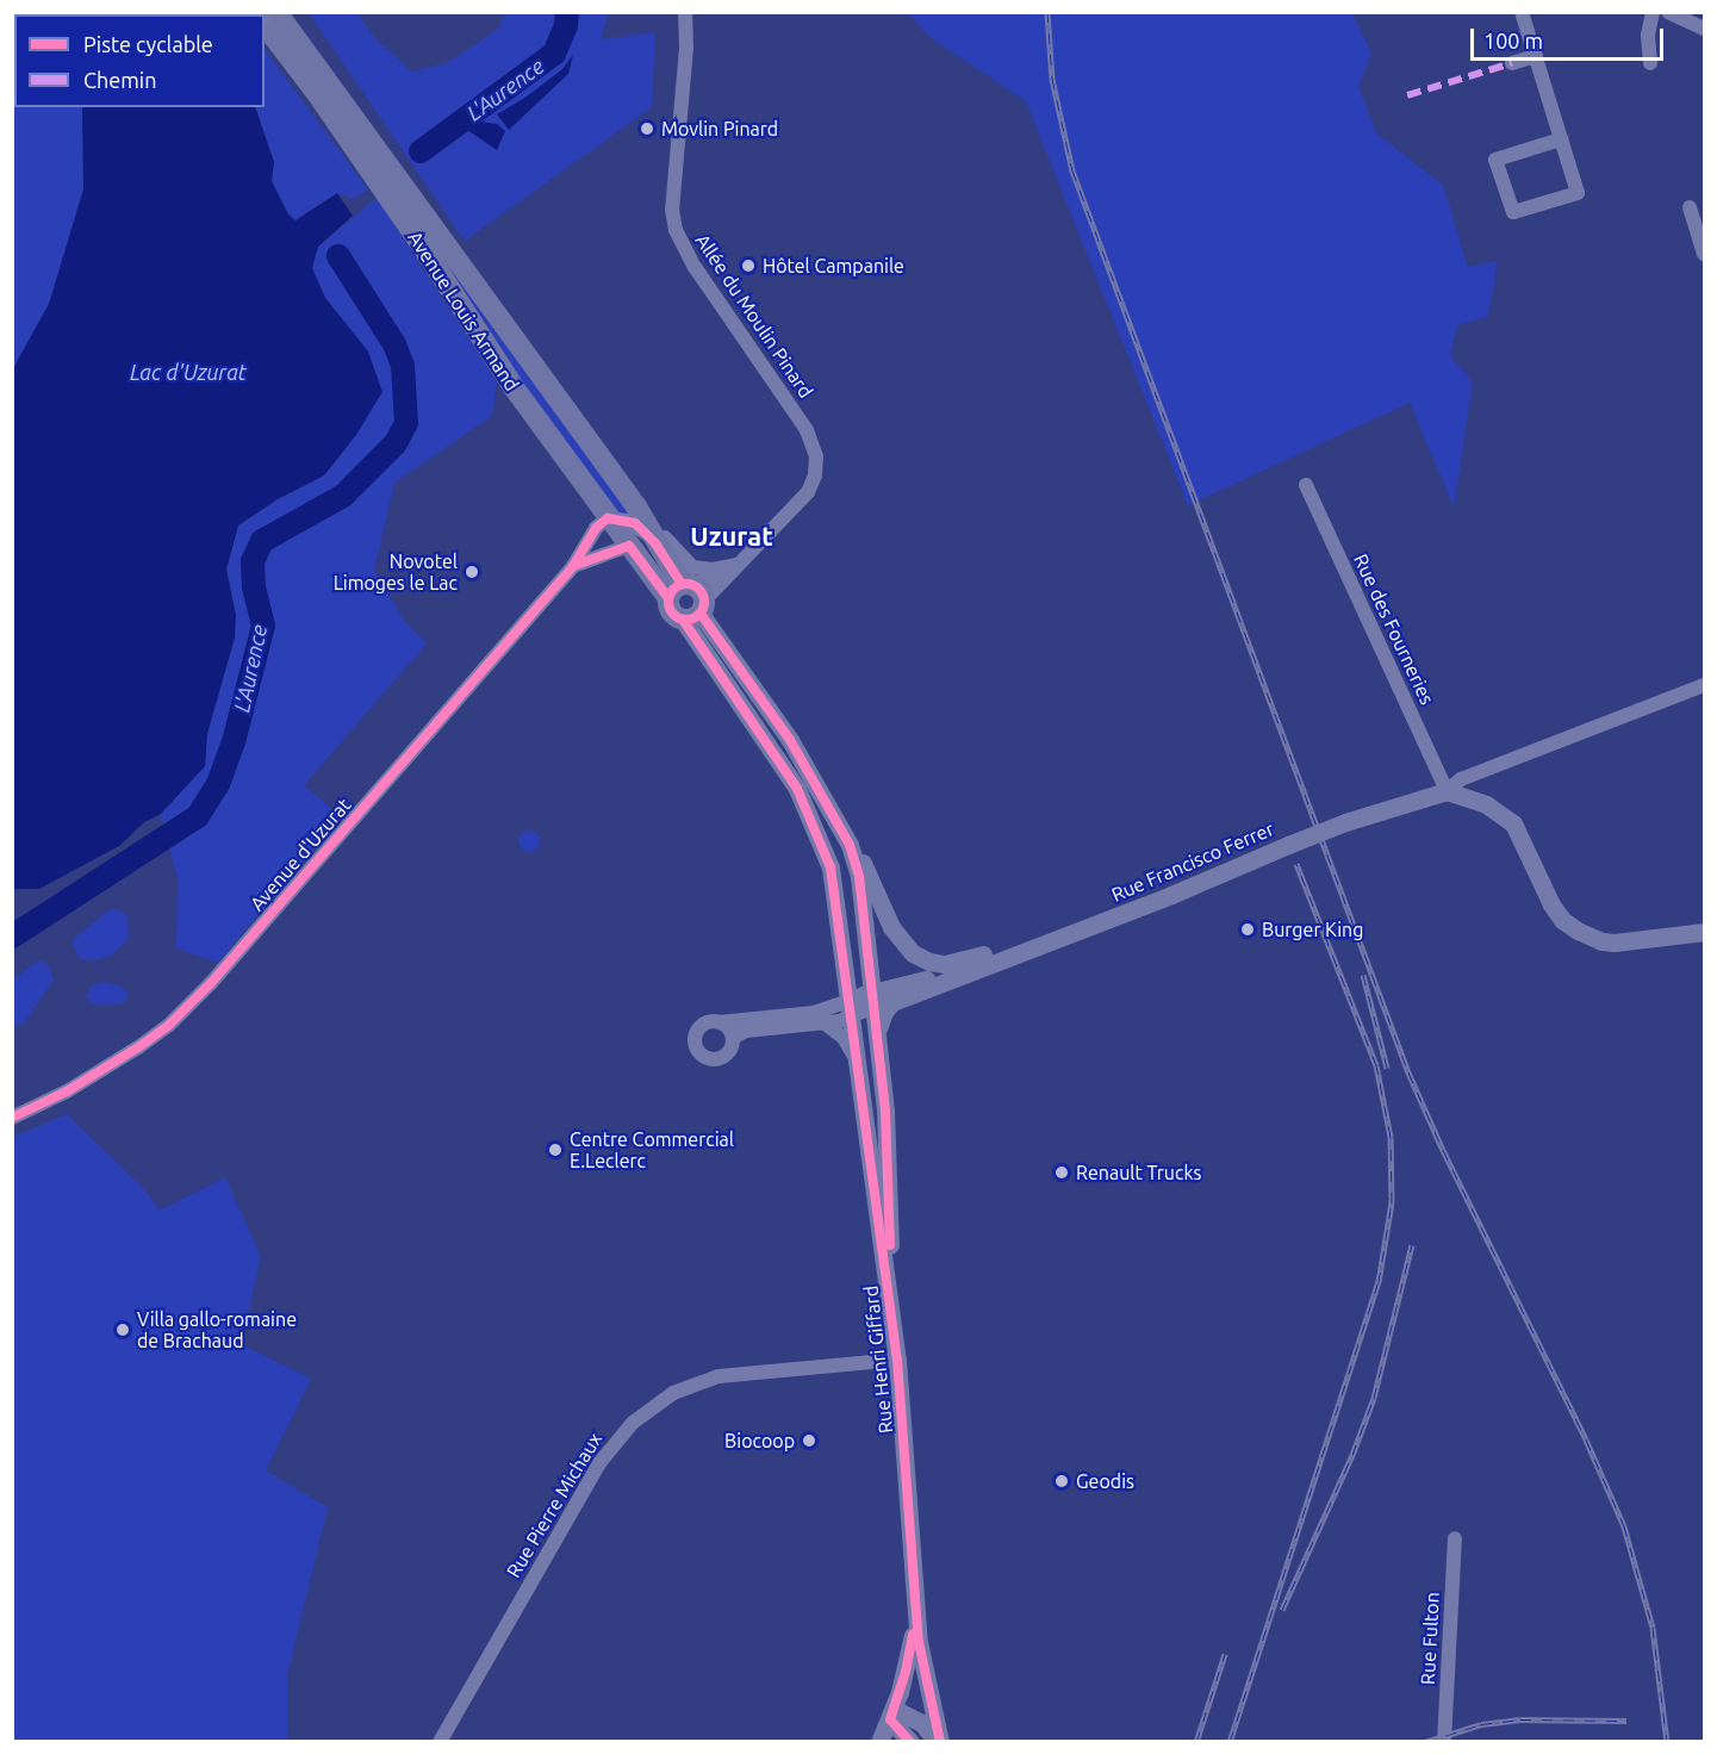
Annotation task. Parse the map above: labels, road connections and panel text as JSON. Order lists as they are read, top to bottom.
{
  "streets": {
    "main road": ["Avenue Louis Armand"],
    "street": [
      "Allée du Moulin Pinard",
      "Rue des Fourneries",
      "Avenue d'Uzurat",
      "Rue Francisco Ferrer",
      "Rue Henri Giffard",
      "Rue Pierre Michaux",
      "Rue Fulton"
    ]
  },
  "crossings": [
    ["Avenue Louis Armand", "Allée du Moulin Pinard"],
    ["Avenue Louis Armand", "Avenue d'Uzurat"],
    ["Avenue Louis Armand", "Rue Henri Giffard"],
    ["Rue des Fourneries", "Rue Francisco Ferrer"],
    ["Rue Henri Giffard", "Rue Pierre Michaux"]
  ],
  "districts": ["Uzurat"],
  "water": ["L'Aurence", "Lac d'Uzurat"],
  "places": [
    "Movlin Pinard",
    "Hôtel Campanile",
    "Novotel Limoges le Lac",
    "Burger King",
    "Centre Commercial E.Leclerc",
    "Renault Trucks",
    "Villa gallo-romaine de Brachaud",
    "Biocoop",
    "Geodis"
  ],
  "legend": ["Piste cyclable", "Chemin"],
  "scale_bar": "100 m"
}
